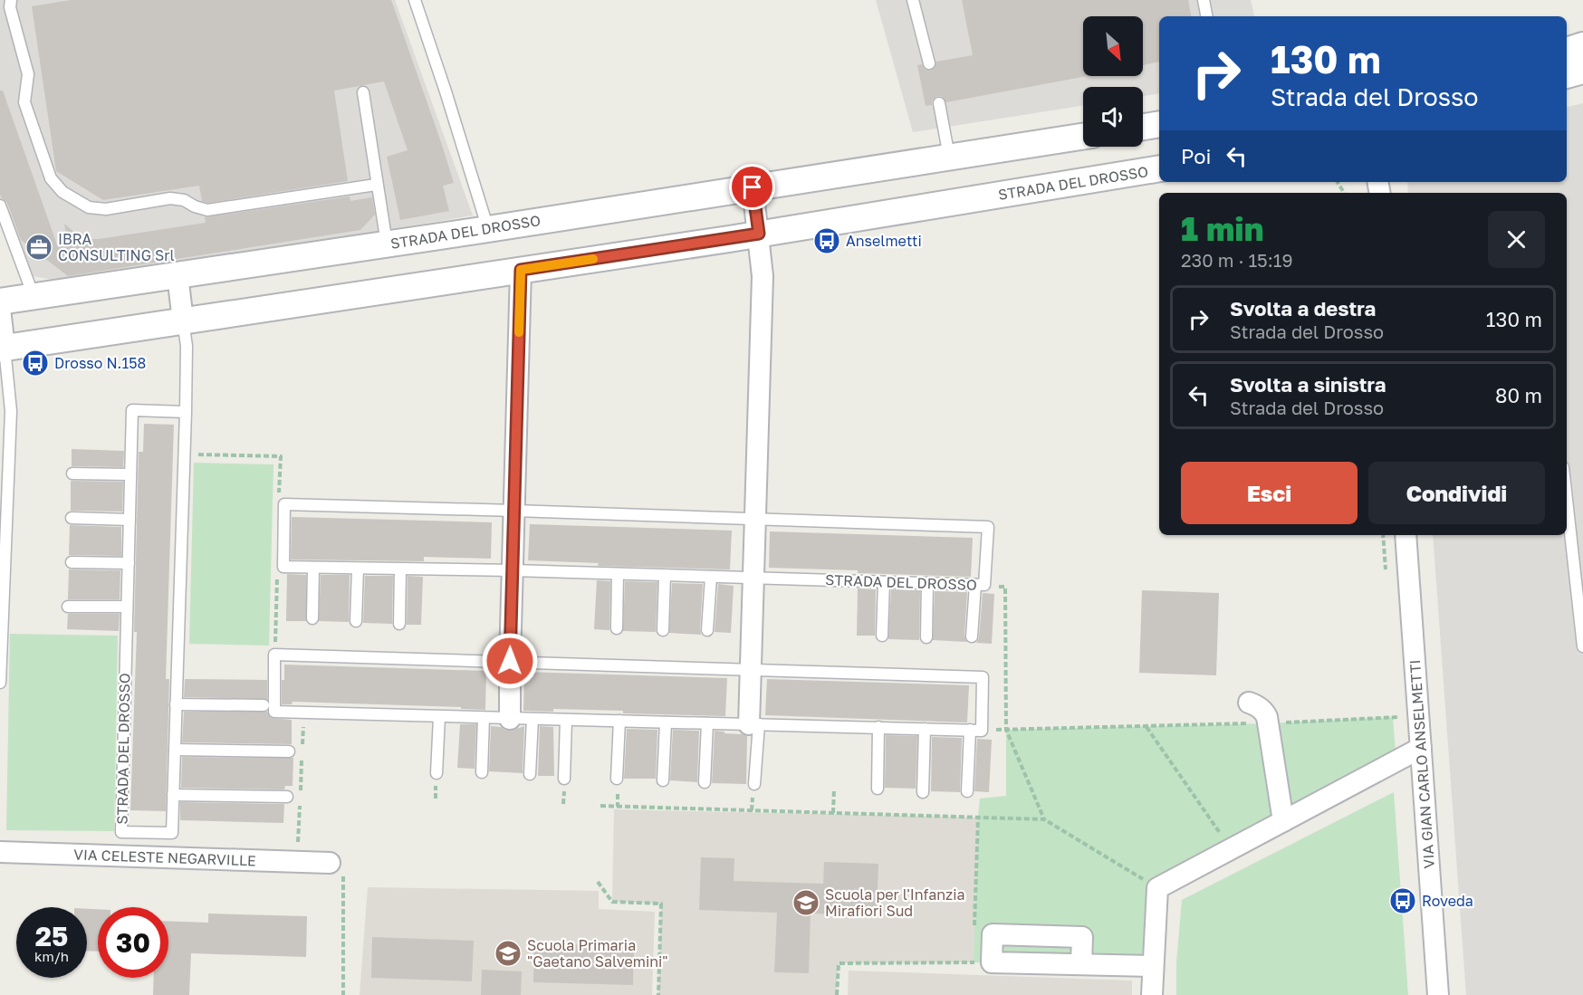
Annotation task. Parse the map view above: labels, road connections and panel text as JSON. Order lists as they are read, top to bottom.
{
  "streets": {
    "street": ["STRADA DEL DROSSO", "VIA GIAN CARLO ANSELMETTI", "VIA CELESTE NEGARVILLE"]
  },
  "places": {
    "bus stop": ["Anselmetti", "Drosso N.158", "Roveda"],
    "office": ["IBRA CONSULTING Srl"],
    "school or university": ["Scuola per l'Infanzia Mirafiori Sud", "Scuola Primaria \"Gaetano Salvemini\""]
  },
  "north": "bottom right",
  "page": {
    "turn": ["130 m", "Strada del Drosso"],
    "then": "Poi",
    "heading": ["1 min", "230 m · 15:19"],
    "list": [
      {
        "name": "Svolta a destra",
        "note": "Strada del Drosso",
        "value": "130 m"
      },
      {
        "name": "Svolta a sinistra",
        "note": "Strada del Drosso",
        "value": "80 m"
      }
    ],
    "buttons": ["Esci", "Condividi"],
    "speed": "25 km/h",
    "limit": "30"
  }
}
